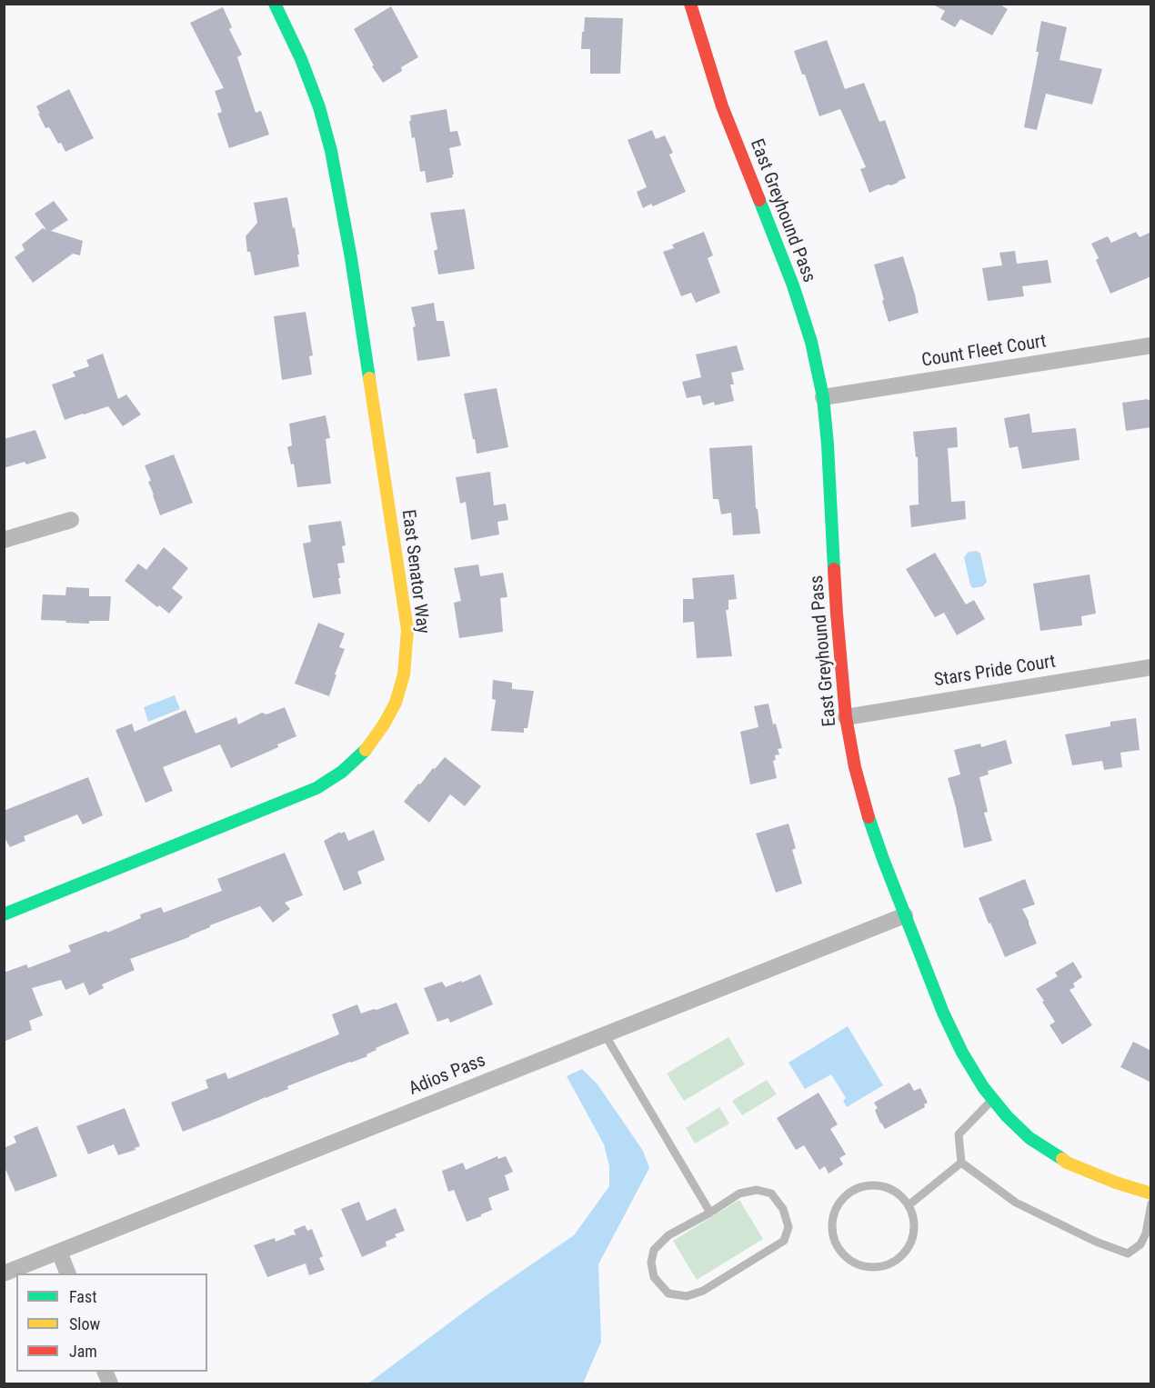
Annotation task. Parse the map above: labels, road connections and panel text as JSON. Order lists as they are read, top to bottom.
{
  "streets": {
    "street": [
      "East Greyhound Pass",
      "Count Fleet Court",
      "East Senator Way",
      "Stars Pride Court",
      "Adios Pass"
    ]
  },
  "crossings": [
    ["East Greyhound Pass", "Count Fleet Court"],
    ["East Greyhound Pass", "Stars Pride Court"],
    ["East Greyhound Pass", "Adios Pass"]
  ],
  "legend": ["Fast", "Slow", "Jam"]
}
